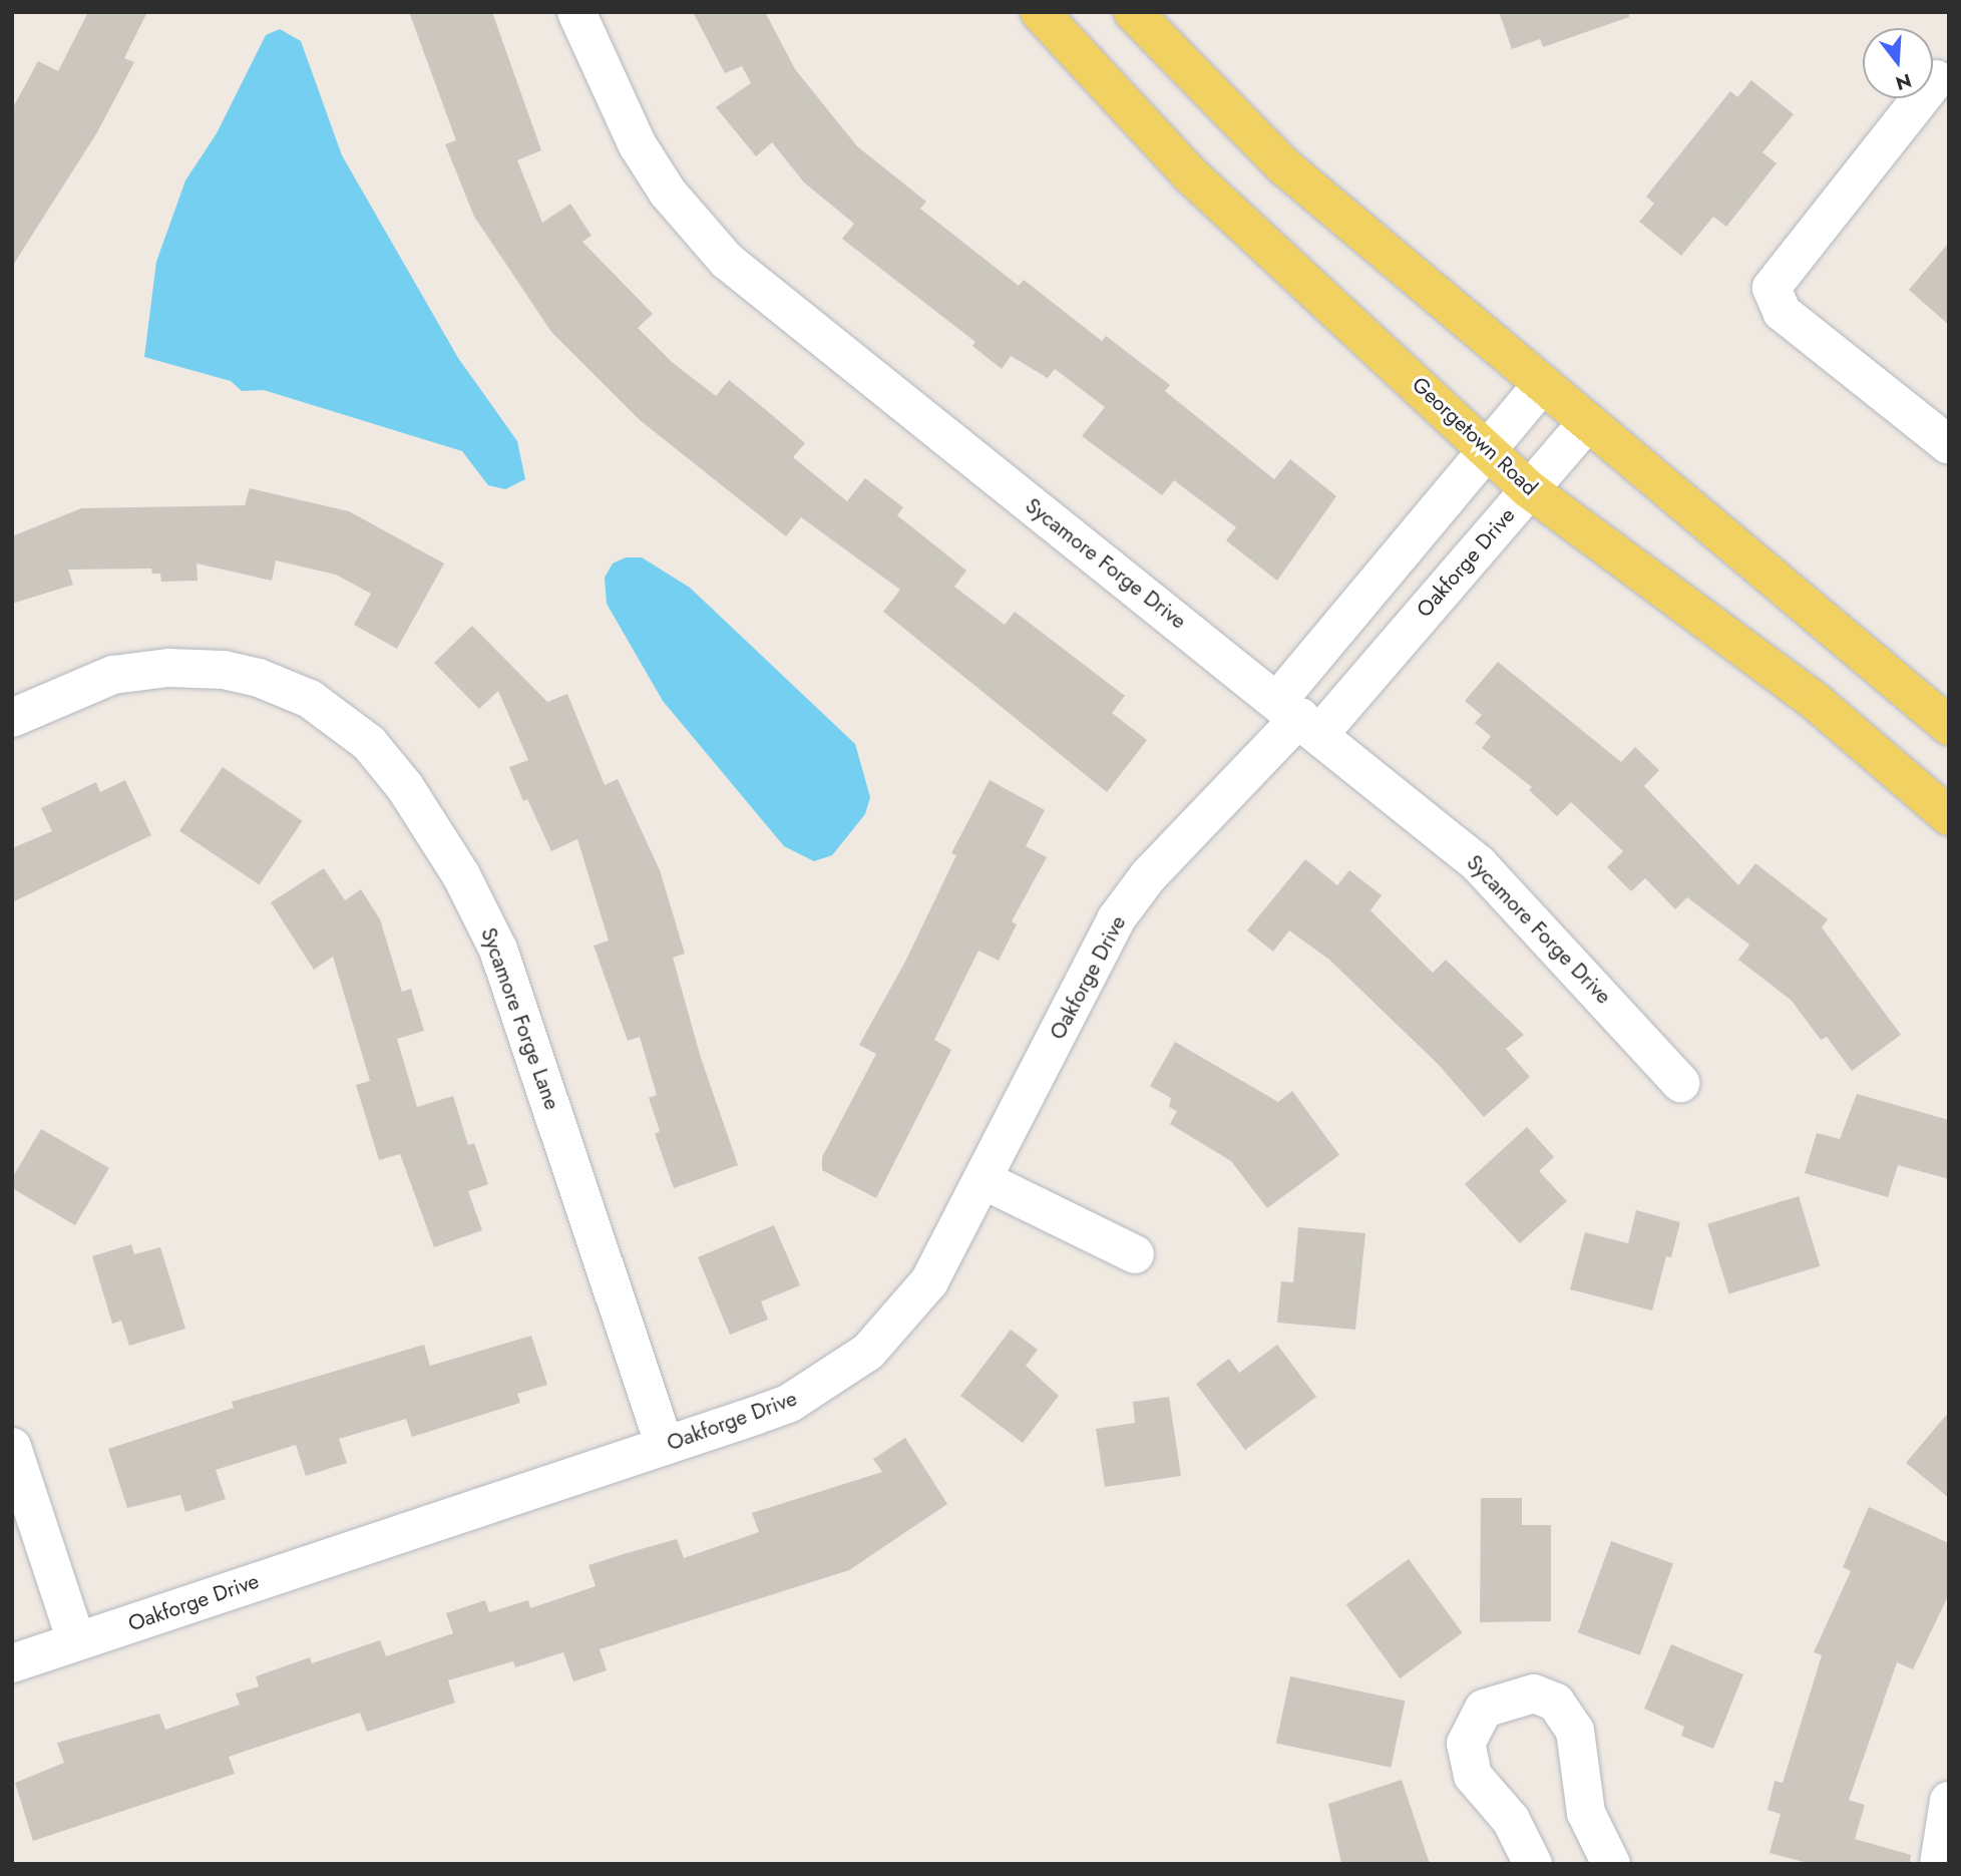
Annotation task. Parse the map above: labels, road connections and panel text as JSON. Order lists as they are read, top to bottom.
{
  "streets": {
    "main road": ["Georgetown Road"],
    "street": ["Oakforge Drive", "Sycamore Forge Drive", "Sycamore Forge Lane"]
  },
  "crossings": [
    ["Georgetown Road", "Oakforge Drive"],
    ["Oakforge Drive", "Sycamore Forge Drive"],
    ["Oakforge Drive", "Sycamore Forge Lane"]
  ],
  "north": "bottom"
}
